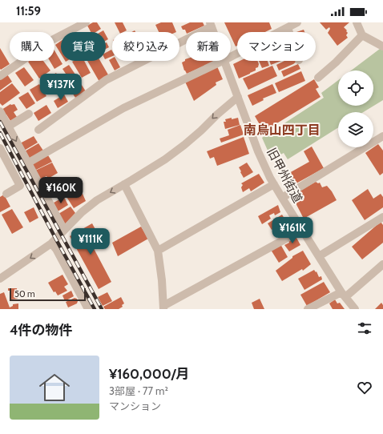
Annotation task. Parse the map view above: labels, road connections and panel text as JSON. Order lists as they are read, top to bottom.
{
  "streets": {
    "street": ["旧甲州街道"]
  },
  "districts": ["南烏山四丁目"],
  "scale_bar": "50 m",
  "page": {
    "status": "11:59",
    "chip": [
      "購入",
      "賃貸",
      "絞り込み",
      "新着",
      "マンション"
    ],
    "price": [
      "¥137K",
      "¥160K",
      "¥161K",
      "¥111K"
    ],
    "scale": "50 m",
    "heading": "4件の物件",
    "list": [
      {
        "name": "¥160,000/月",
        "note": "3部屋 · 77 m² · マンション"
      }
    ]
  }
}
